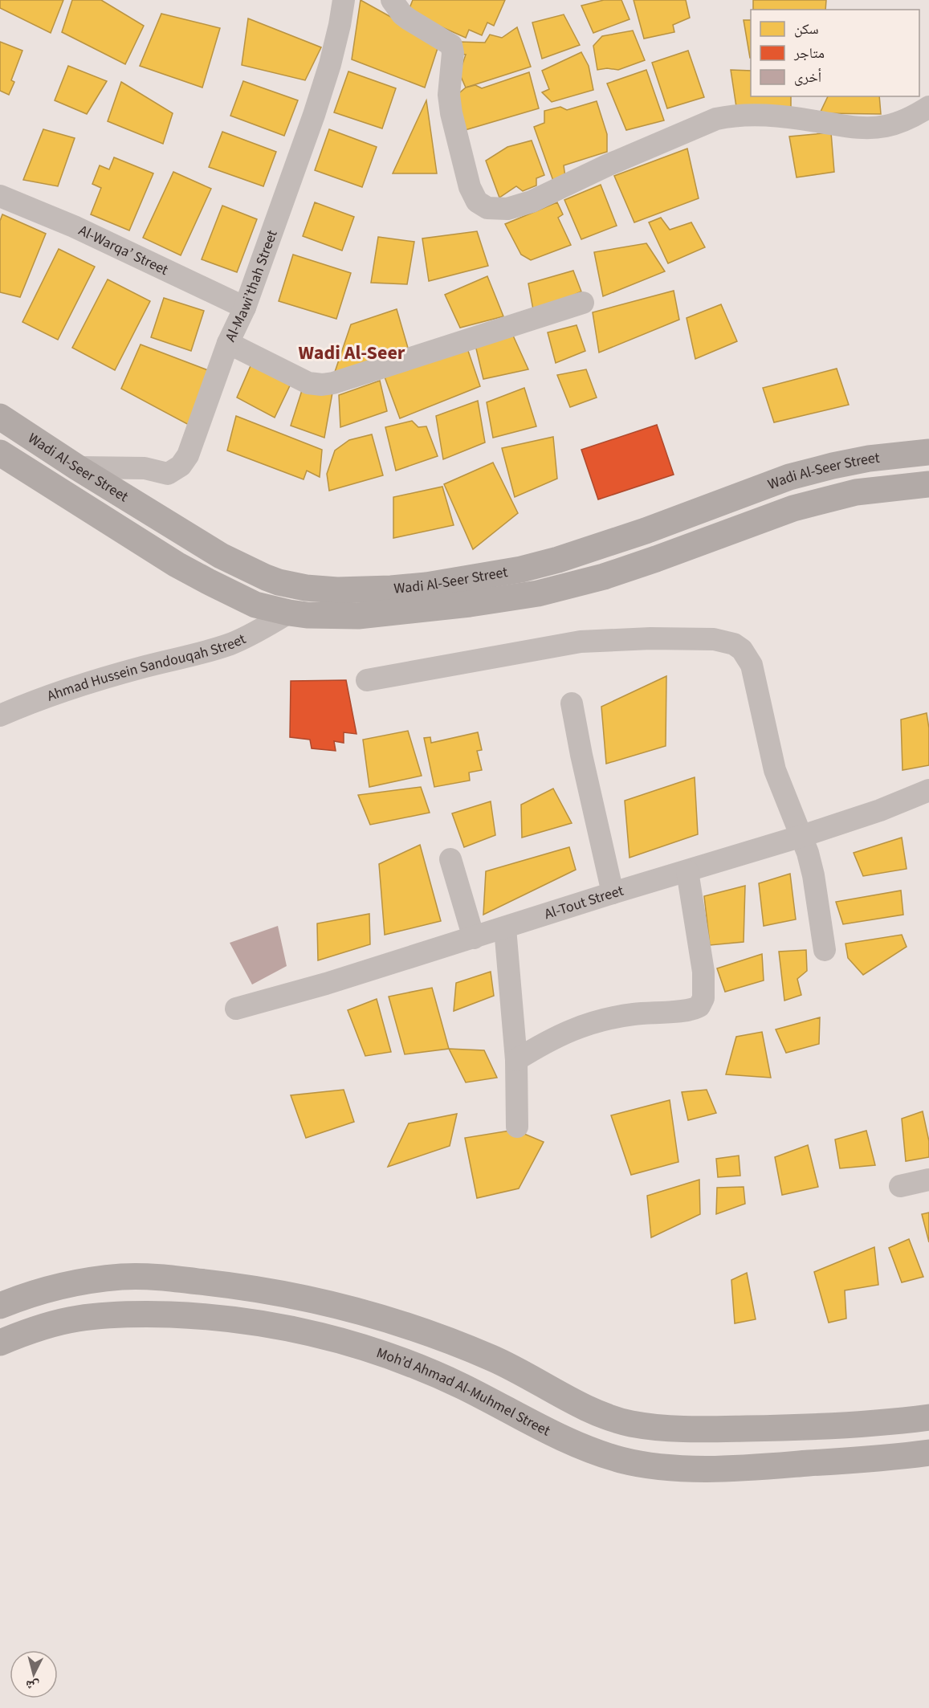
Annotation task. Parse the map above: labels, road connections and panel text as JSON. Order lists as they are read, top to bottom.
{
  "streets": {
    "main road": ["Wadi Al-Seer Street", "Moh’d Ahmad Al-Muhmel Street"],
    "street": [
      "Al-Warqa’ Street",
      "Al-Mawi’thah Street",
      "Ahmad Hussein Sandouqah Street",
      "Al-Tout Street"
    ]
  },
  "crossings": [
    ["Al-Warqa’ Street", "Al-Mawi’thah Street"],
    ["Al-Mawi’thah Street", "Wadi Al-Seer Street"],
    ["Wadi Al-Seer Street", "Ahmad Hussein Sandouqah Street"]
  ],
  "districts": ["Wadi Al-Seer"],
  "legend": ["سكن", "متاجر", "أخرى"],
  "north": "bottom"
}
